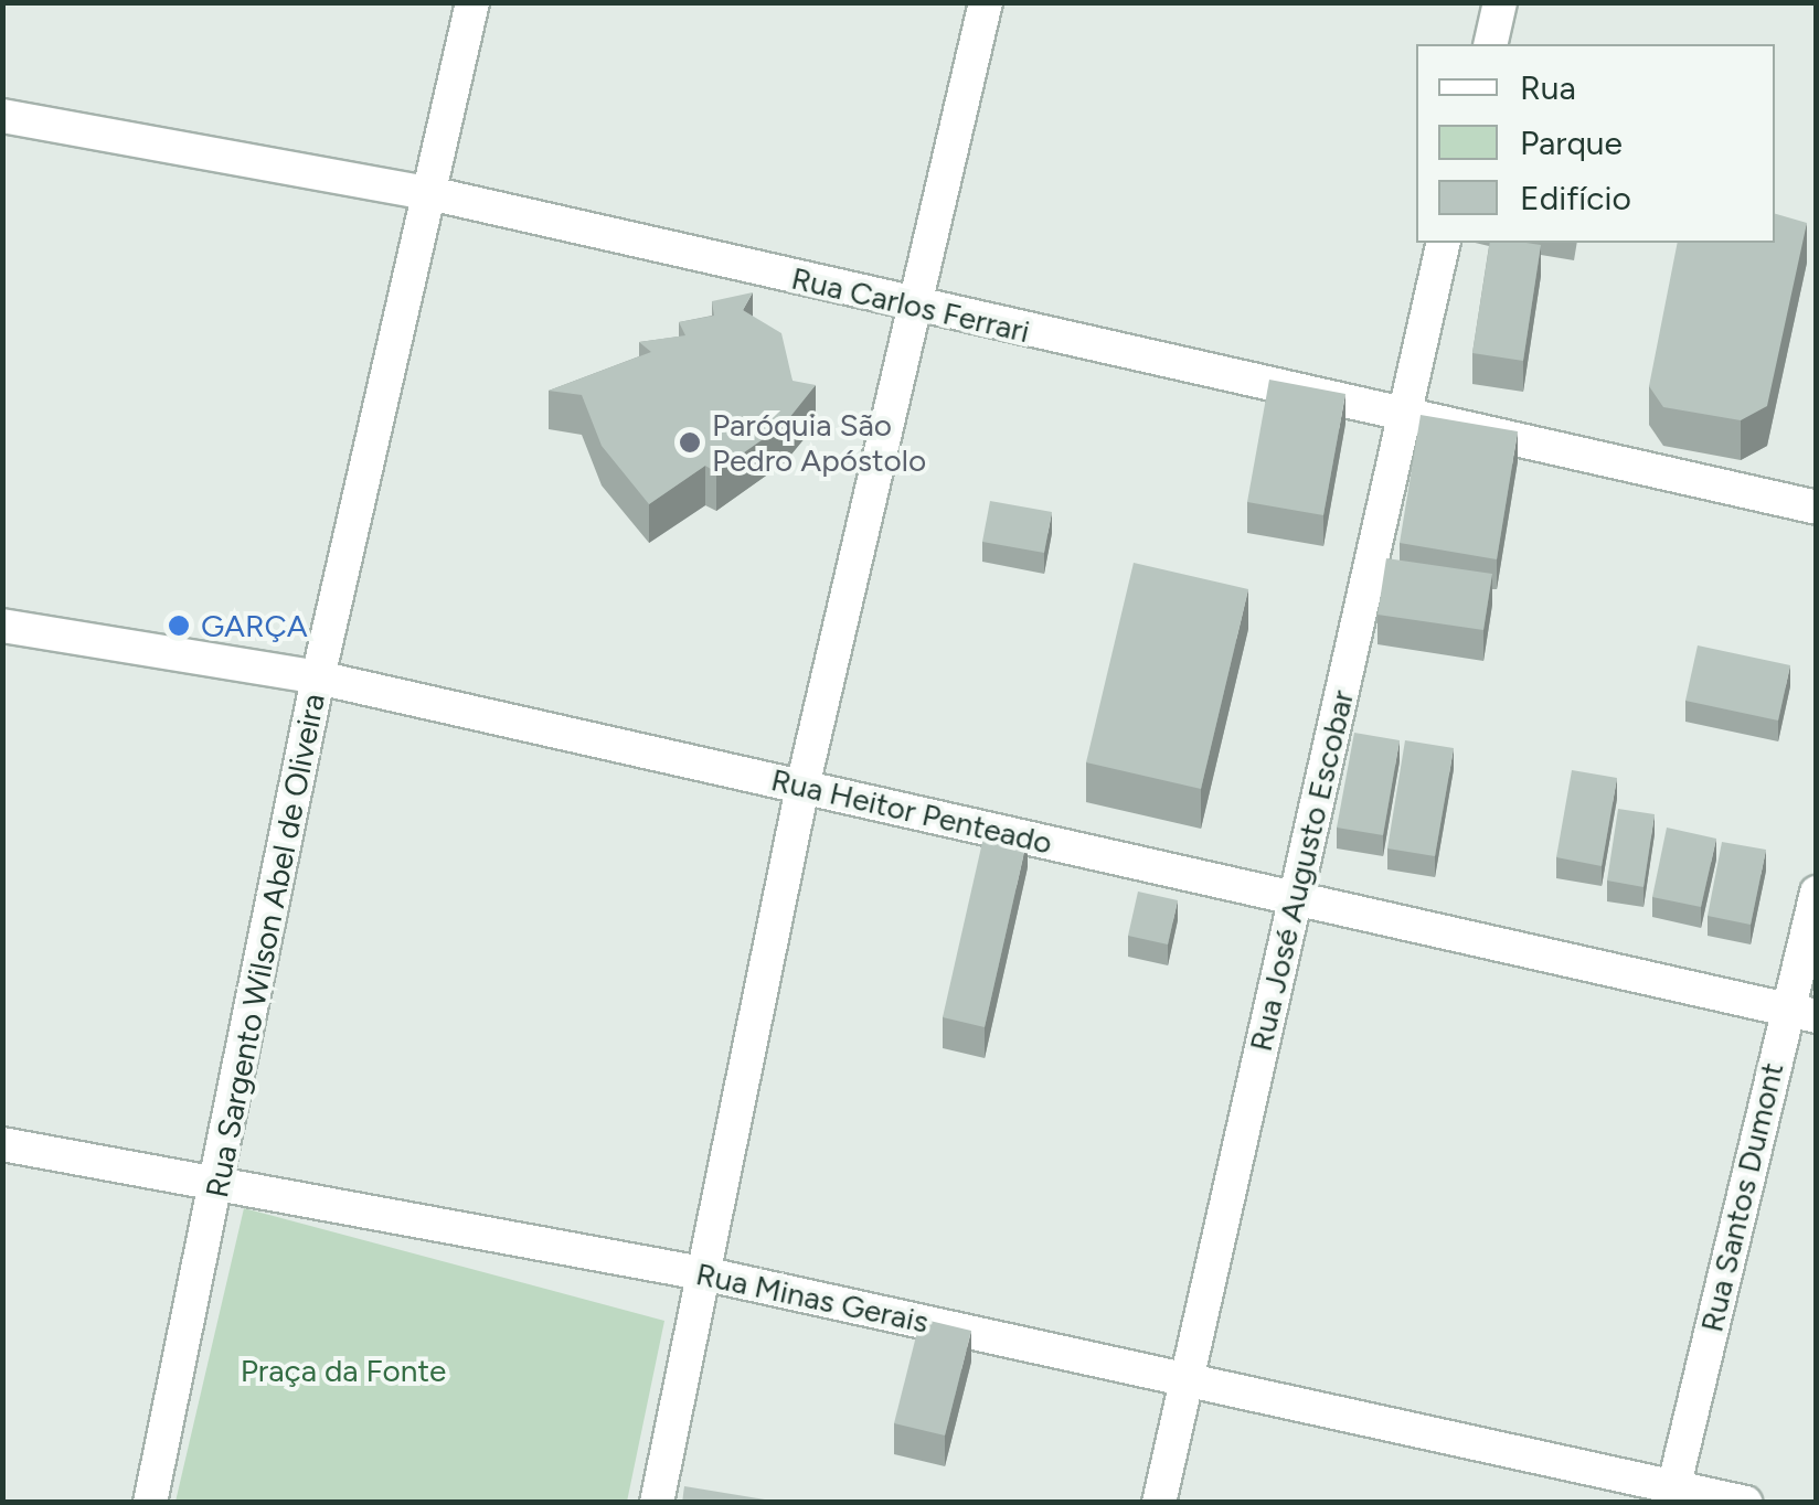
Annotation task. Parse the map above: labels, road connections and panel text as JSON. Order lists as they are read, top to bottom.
{
  "streets": {
    "street": [
      "Rua Carlos Ferrari",
      "Rua Heitor Penteado",
      "Rua José Augusto Escobar",
      "Rua Sargento Wilson Abel de Oliveira",
      "Rua Santos Dumont",
      "Rua Minas Gerais"
    ]
  },
  "crossings": [
    ["Rua Carlos Ferrari", "Rua José Augusto Escobar"],
    ["Rua Carlos Ferrari", "Rua Sargento Wilson Abel de Oliveira"],
    ["Rua Heitor Penteado", "Rua José Augusto Escobar"],
    ["Rua Heitor Penteado", "Rua Sargento Wilson Abel de Oliveira"],
    ["Rua Heitor Penteado", "Rua Santos Dumont"],
    ["Rua José Augusto Escobar", "Rua Minas Gerais"],
    ["Rua Sargento Wilson Abel de Oliveira", "Rua Minas Gerais"],
    ["Rua Santos Dumont", "Rua Minas Gerais"]
  ],
  "parks": ["Praça da Fonte"],
  "places": ["Paróquia São Pedro Apóstolo", "GARÇA"],
  "legend": ["Rua", "Parque", "Edifício"]
}
